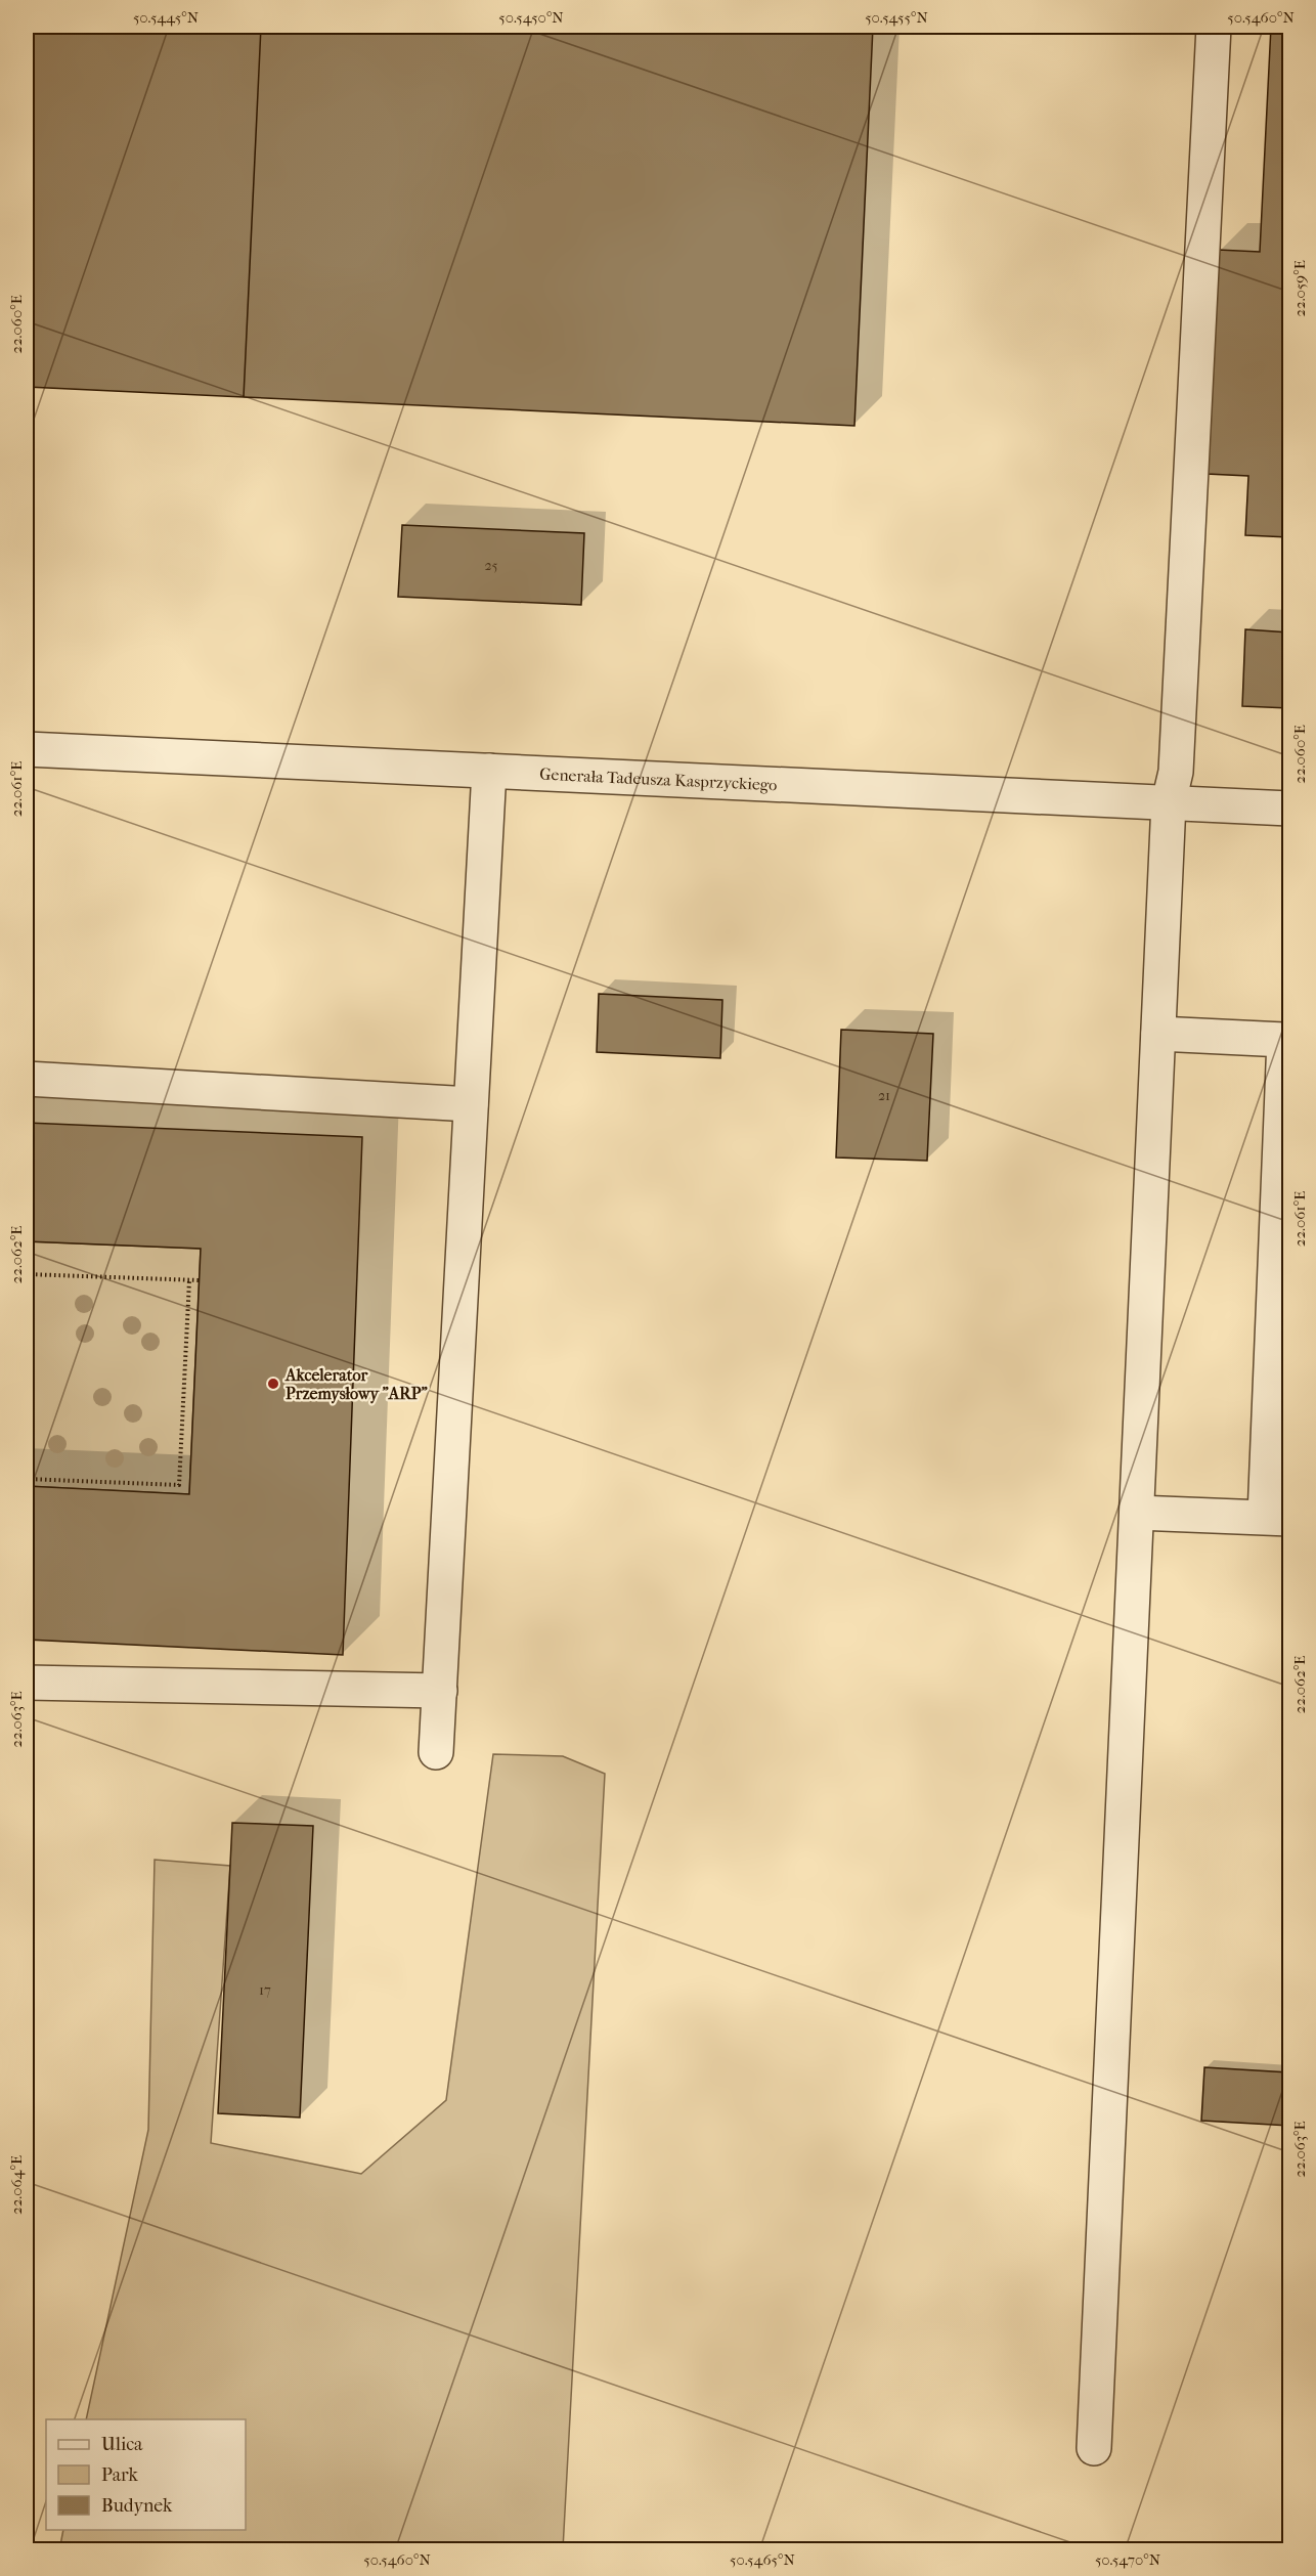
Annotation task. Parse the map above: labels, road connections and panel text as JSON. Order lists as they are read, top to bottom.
{
  "streets": {
    "street": ["Generała Tadeusza Kasprzyckiego"]
  },
  "places": ["Akcelerator Przemysłowy \"ARP\""],
  "house_numbers": ["25", "21", "17"],
  "legend": ["Ulica", "Park", "Budynek"],
  "coordinates": [
    "50.5445°N",
    "50.5450°N",
    "50.5455°N",
    "50.5460°N",
    "22.059°E",
    "22.060°E",
    "22.061°E",
    "22.062°E",
    "22.063°E",
    "22.064°E",
    "50.5465°N",
    "50.5470°N"
  ]
}
